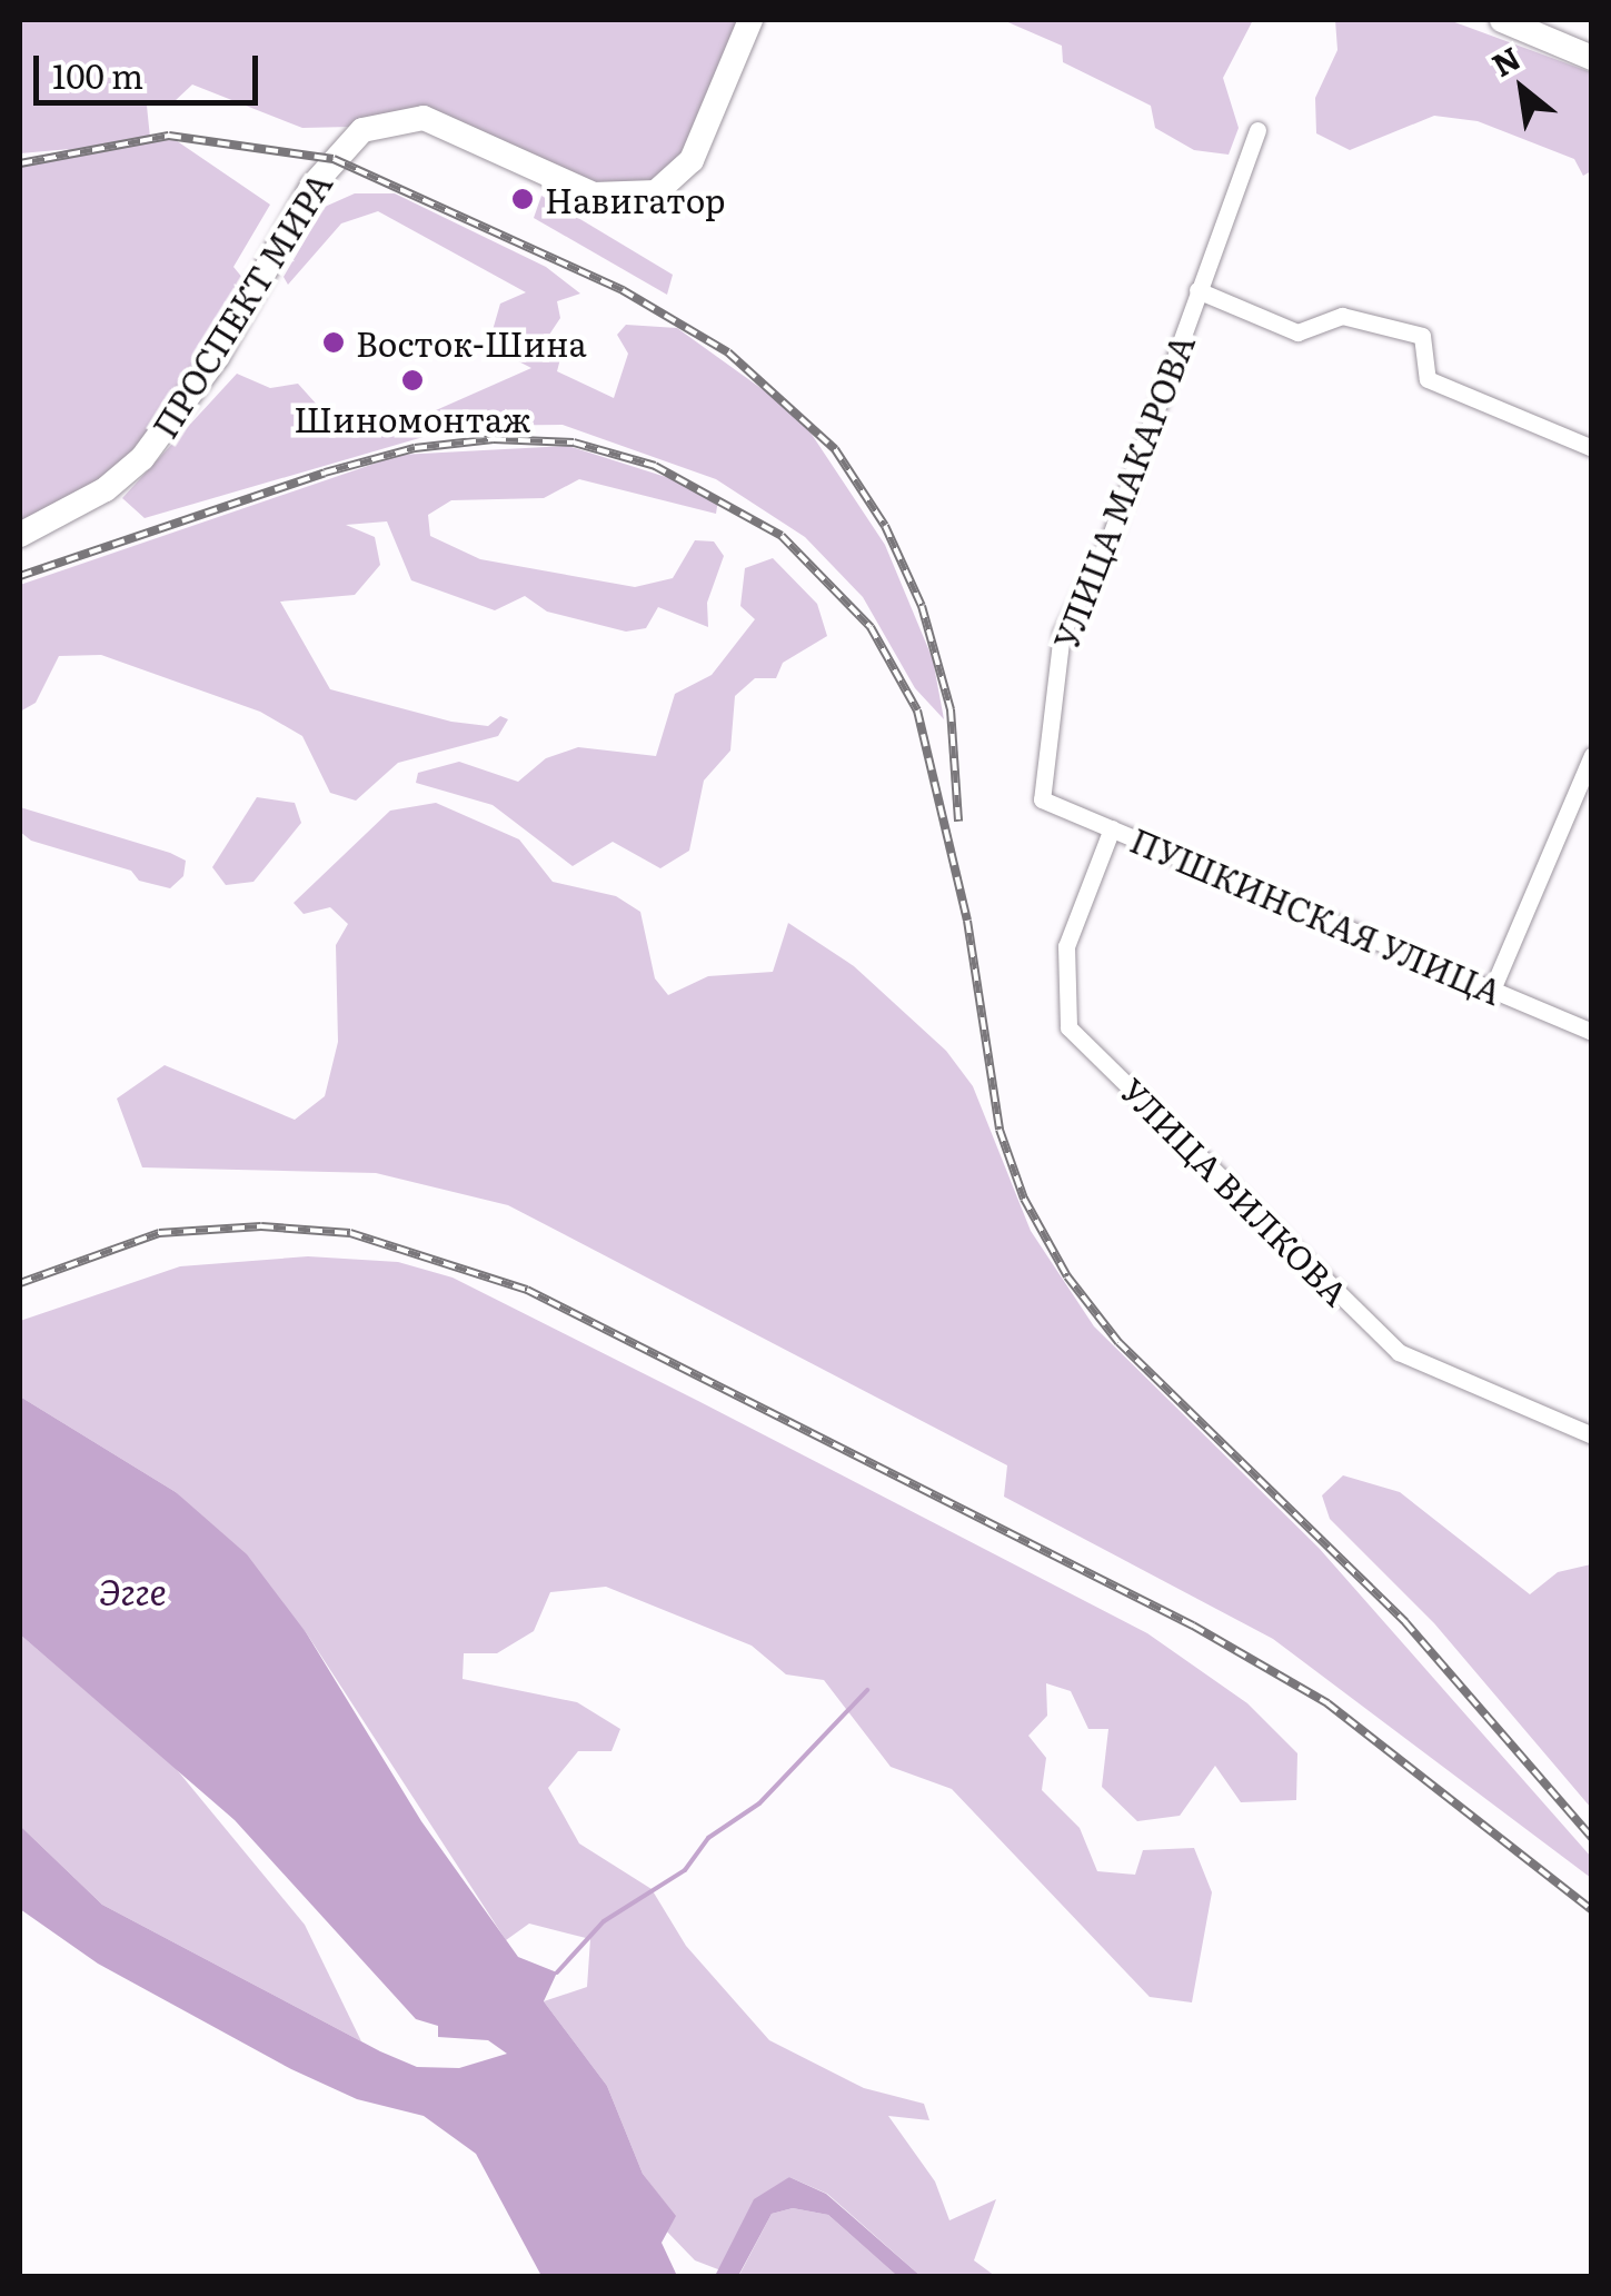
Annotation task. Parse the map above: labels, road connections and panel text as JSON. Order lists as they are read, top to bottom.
{
  "streets": {
    "main road": ["ПРОСПЕКТ МИРА"],
    "street": ["УЛИЦА МАКАРОВА", "ПУШКИНСКАЯ УЛИЦА", "УЛИЦА ВИЛКОВА"]
  },
  "crossings": [
    ["УЛИЦА МАКАРОВА", "ПУШКИНСКАЯ УЛИЦА"],
    ["ПУШКИНСКАЯ УЛИЦА", "УЛИЦА ВИЛКОВА"]
  ],
  "water": ["Эгге"],
  "places": ["Навигатор", "Восток-Шина", "Шиномонтаж"],
  "scale_bar": "100 m",
  "north": "top left"
}
